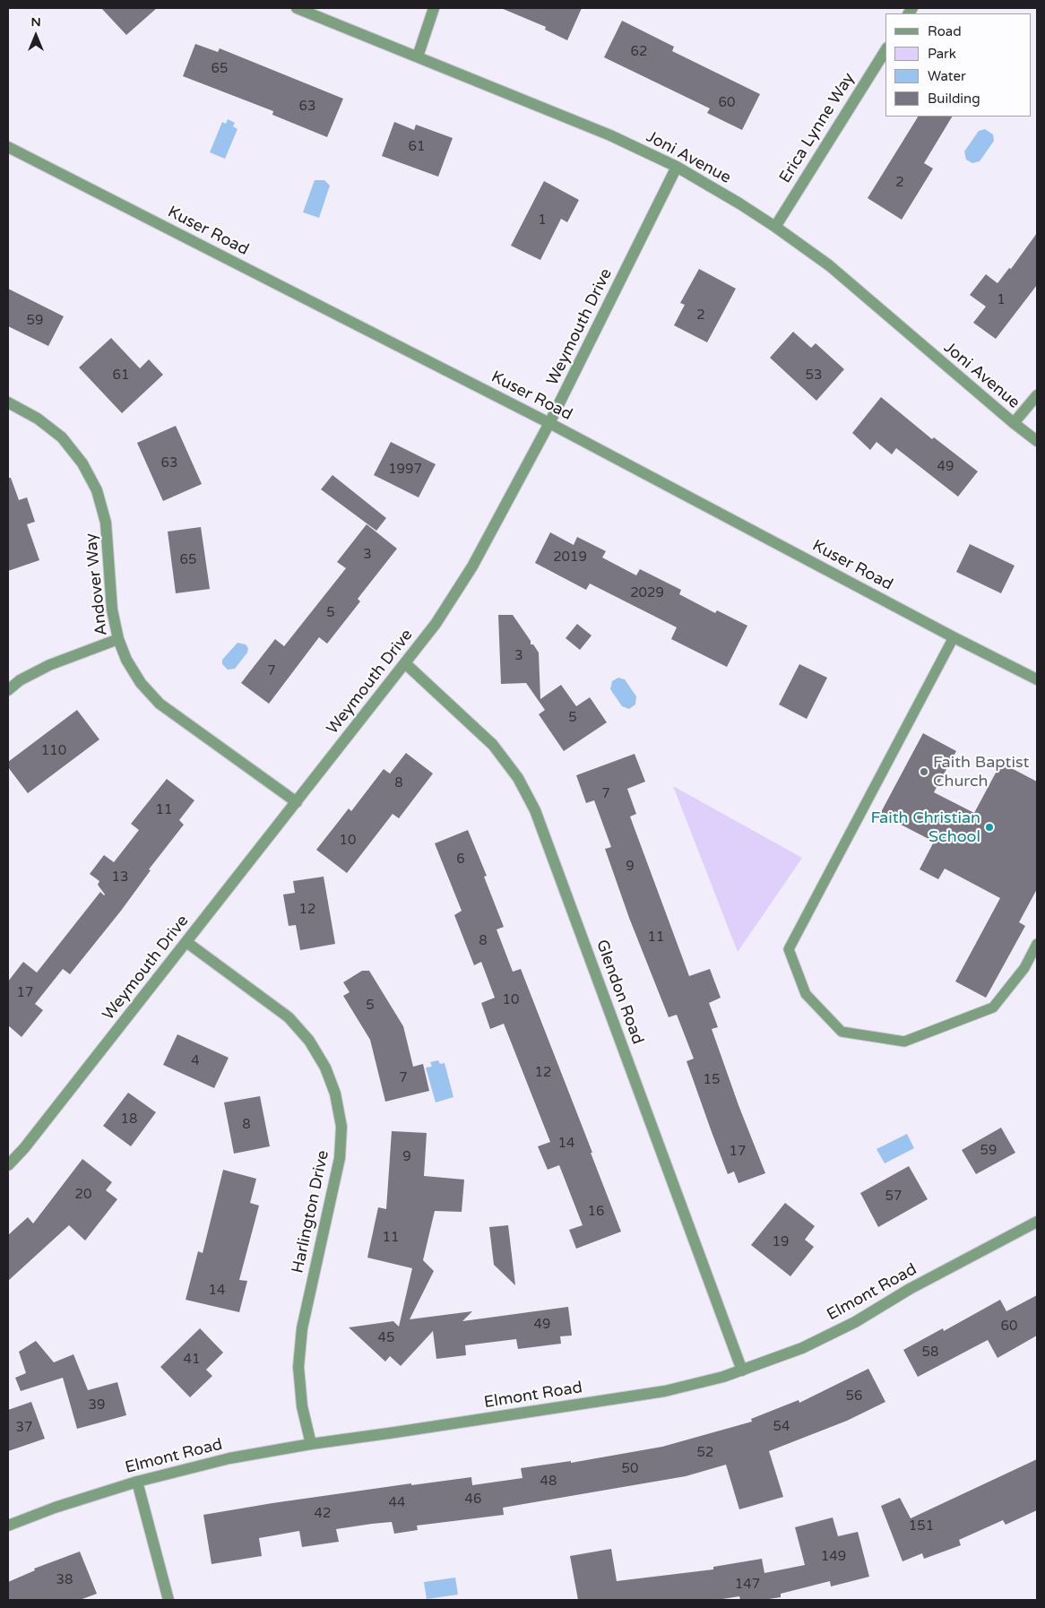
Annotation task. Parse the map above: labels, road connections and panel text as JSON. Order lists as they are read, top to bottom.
{
  "streets": {
    "street": [
      "Erica Lynne Way",
      "Joni Avenue",
      "Kuser Road",
      "Weymouth Drive",
      "Andover Way",
      "Glendon Road",
      "Harlington Drive",
      "Elmont Road"
    ]
  },
  "crossings": [
    ["Erica Lynne Way", "Joni Avenue"],
    ["Joni Avenue", "Weymouth Drive"],
    ["Kuser Road", "Weymouth Drive"],
    ["Weymouth Drive", "Andover Way"],
    ["Weymouth Drive", "Glendon Road"],
    ["Weymouth Drive", "Harlington Drive"],
    ["Glendon Road", "Elmont Road"],
    ["Harlington Drive", "Elmont Road"]
  ],
  "places": ["Faith Baptist Church", "Faith Christian School"],
  "house_numbers": [
    "62",
    "65",
    "60",
    "63",
    "61",
    "2",
    "1",
    "1",
    "2",
    "59",
    "61",
    "53",
    "63",
    "49",
    "1997",
    "3",
    "2019",
    "65",
    "2029",
    "5",
    "3",
    "7",
    "5",
    "110",
    "8",
    "7",
    "11",
    "10",
    "6",
    "9",
    "13",
    "12",
    "11",
    "8",
    "17",
    "10",
    "5",
    "4",
    "12",
    "7",
    "15",
    "18",
    "8",
    "14",
    "59",
    "17",
    "9",
    "20",
    "57",
    "16",
    "11",
    "19",
    "14",
    "49",
    "60",
    "45",
    "58",
    "41",
    "56",
    "39",
    "54",
    "37",
    "52",
    "50",
    "48",
    "46",
    "44",
    "42",
    "151",
    "149",
    "38",
    "147"
  ],
  "legend": [
    "Road",
    "Park",
    "Water",
    "Building"
  ],
  "north": "top"
}
